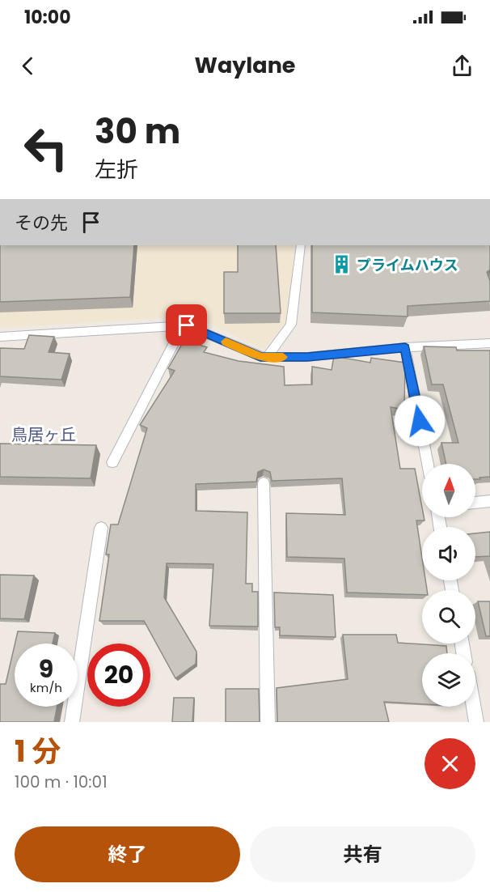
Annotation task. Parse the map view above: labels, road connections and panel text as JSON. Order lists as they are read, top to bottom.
{
  "districts": ["鳥居ヶ丘"],
  "places": {
    "building": ["プライムハウス"]
  },
  "north": "top",
  "page": {
    "status": "10:00",
    "header": "Waylane",
    "turn": ["30 m", "左折"],
    "then": "その先",
    "speed": "9 km/h",
    "limit": "20",
    "heading": ["1 分", "100 m · 10:01"],
    "buttons": ["終了", "共有"]
  }
}
